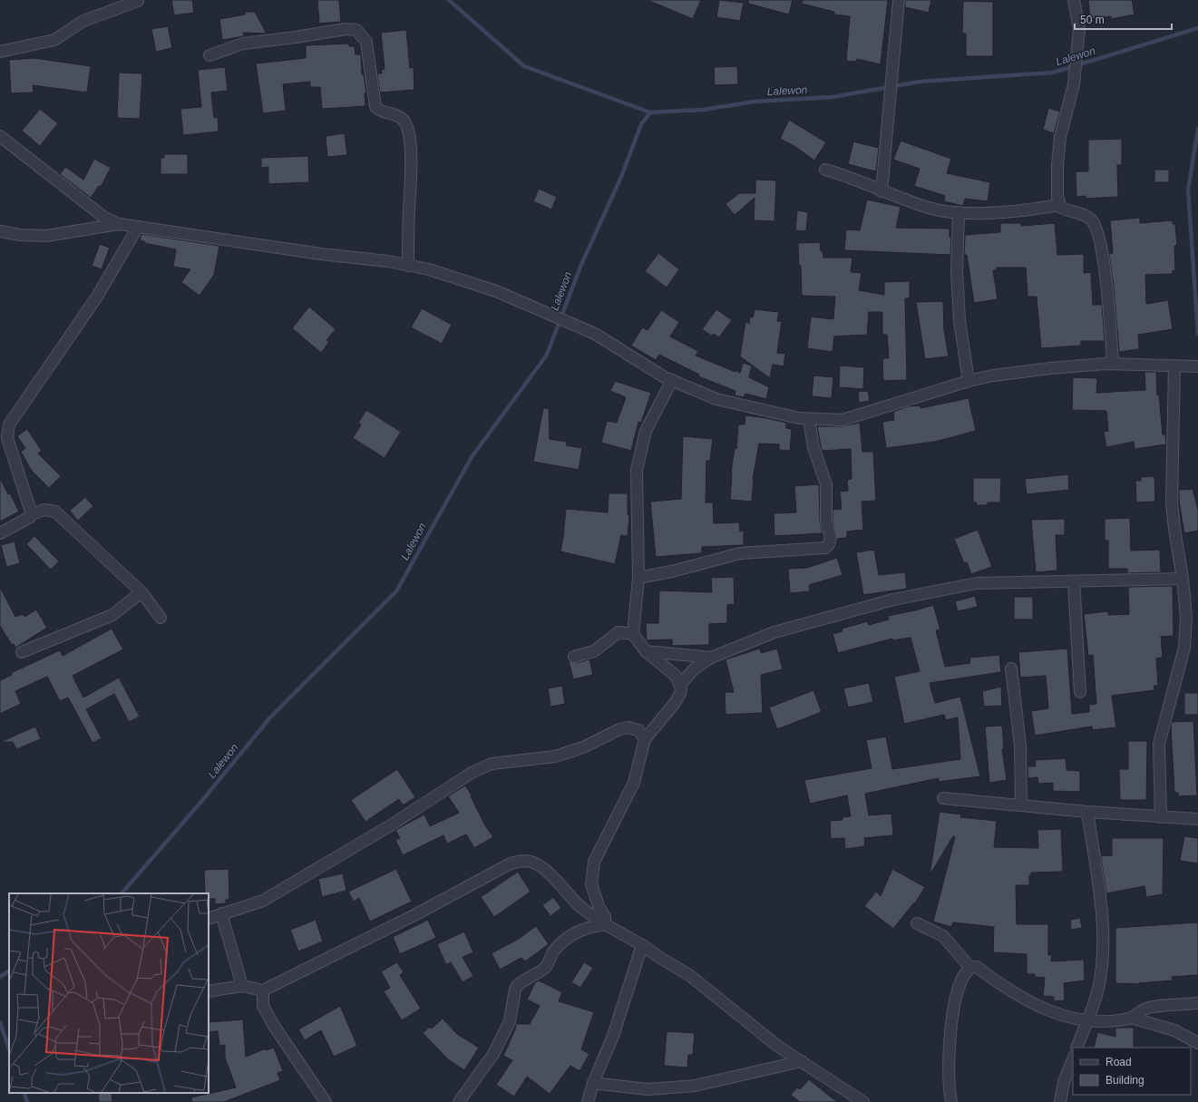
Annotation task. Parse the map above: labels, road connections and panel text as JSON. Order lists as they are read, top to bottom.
{
  "water": ["Lalewon"],
  "legend": ["Road", "Building"],
  "scale_bar": "50 m"
}
